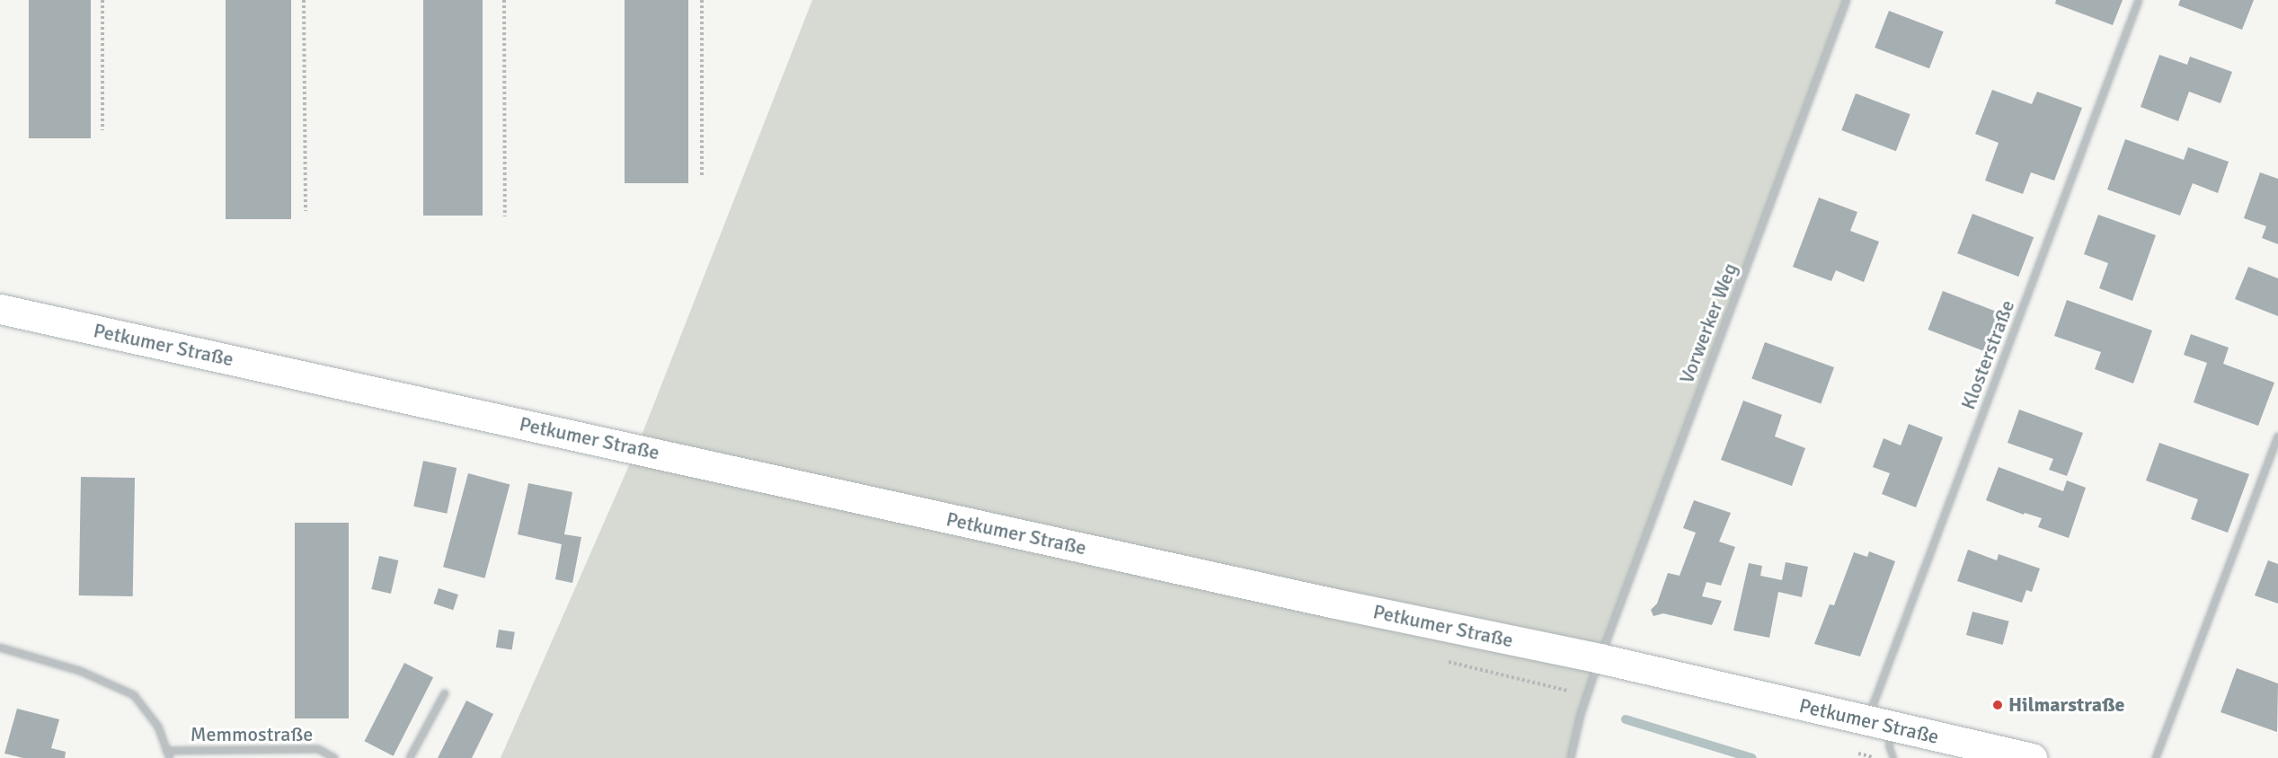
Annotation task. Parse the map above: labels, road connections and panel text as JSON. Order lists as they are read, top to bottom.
{
  "streets": {
    "main road": ["Petkumer Straße"],
    "street": ["Vorwerker Weg", "Klosterstraße", "Memmostraße"]
  },
  "crossings": [
    ["Vorwerker Weg", "Petkumer Straße"],
    ["Petkumer Straße", "Klosterstraße"]
  ],
  "places": ["Hilmarstraße"]
}
